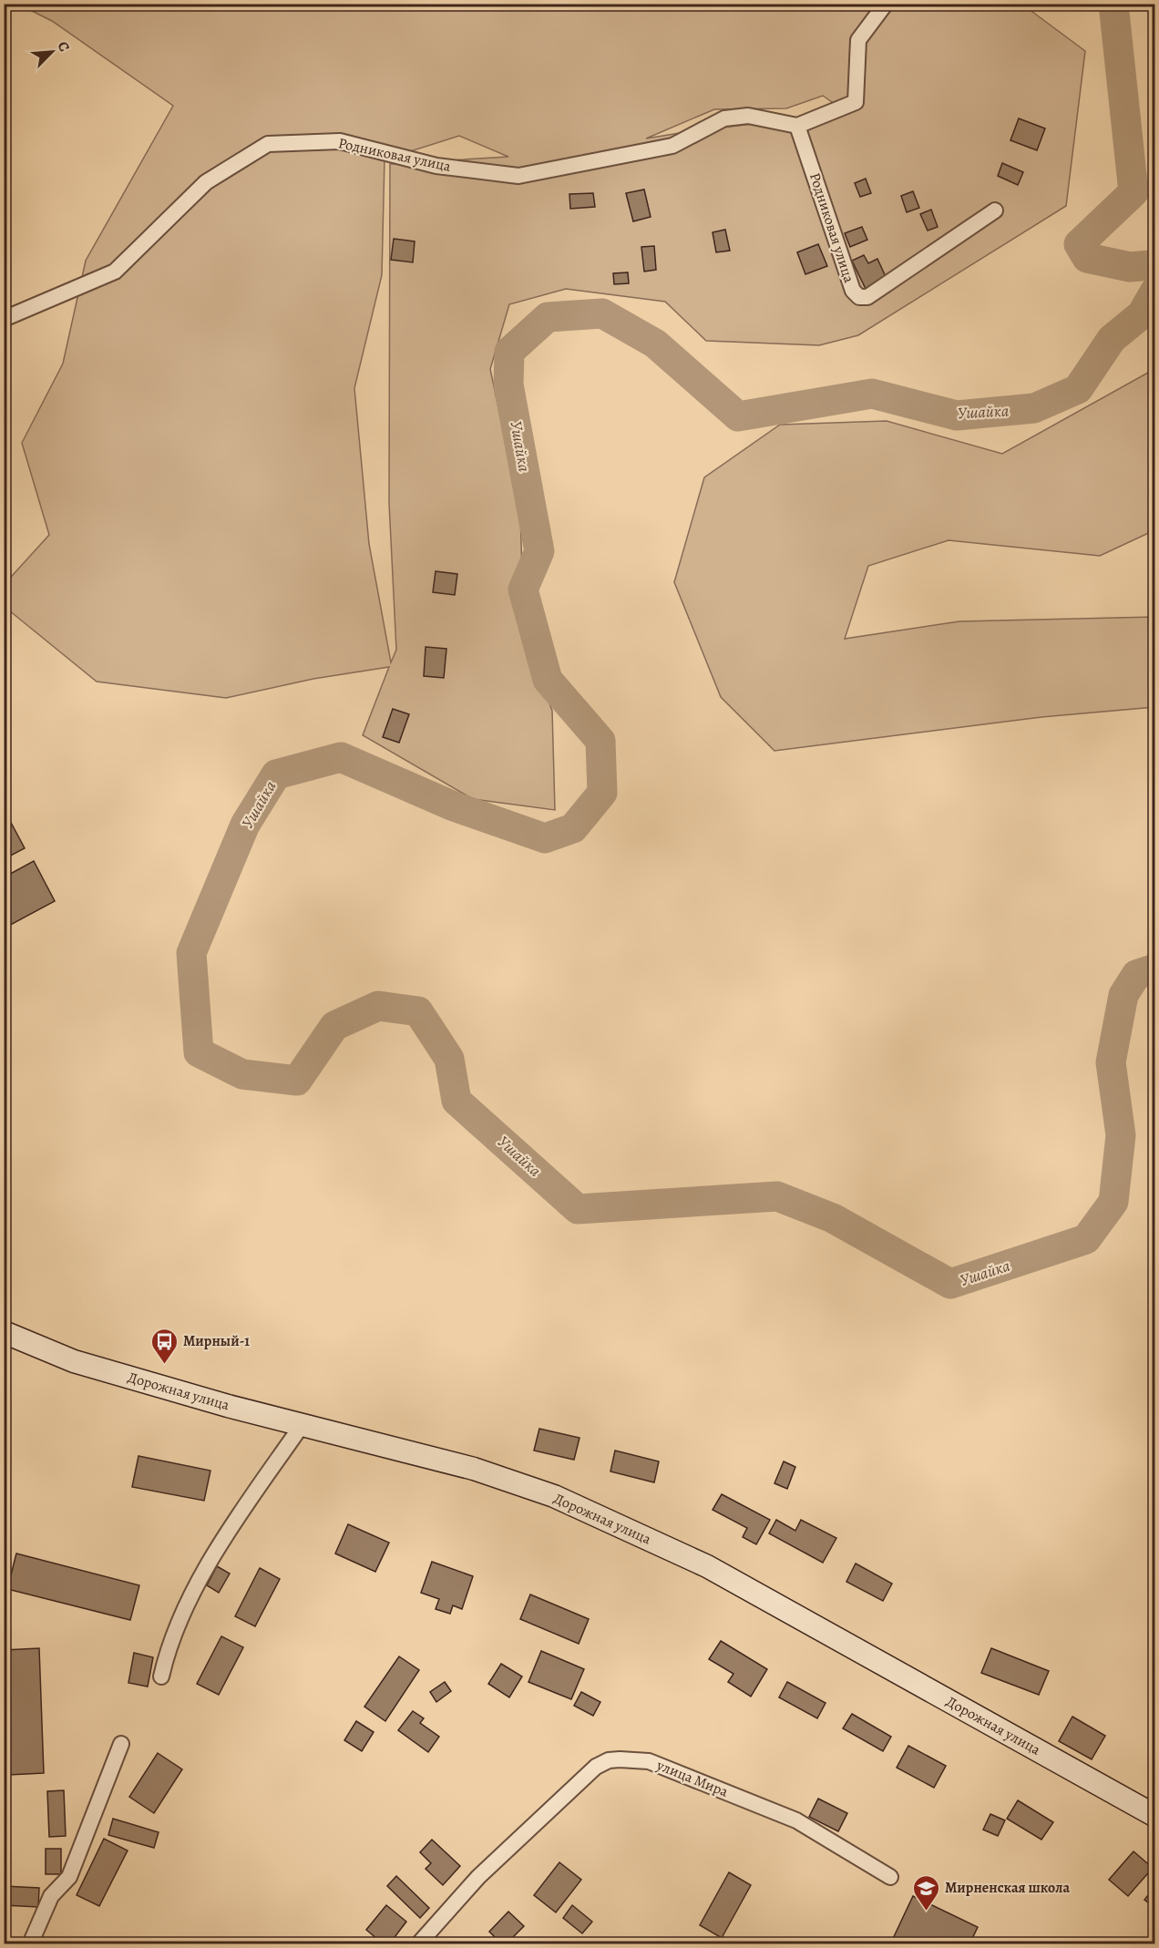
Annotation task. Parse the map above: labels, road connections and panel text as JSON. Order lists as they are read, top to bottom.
{
  "streets": {
    "street": ["Родниковая улица", "Дорожная улица", "улица Мира"]
  },
  "water": ["Ушайка"],
  "places": {
    "bus stop": ["Мирный-1"],
    "school or university": ["Мирненская школа"]
  },
  "north": "top right"
}
